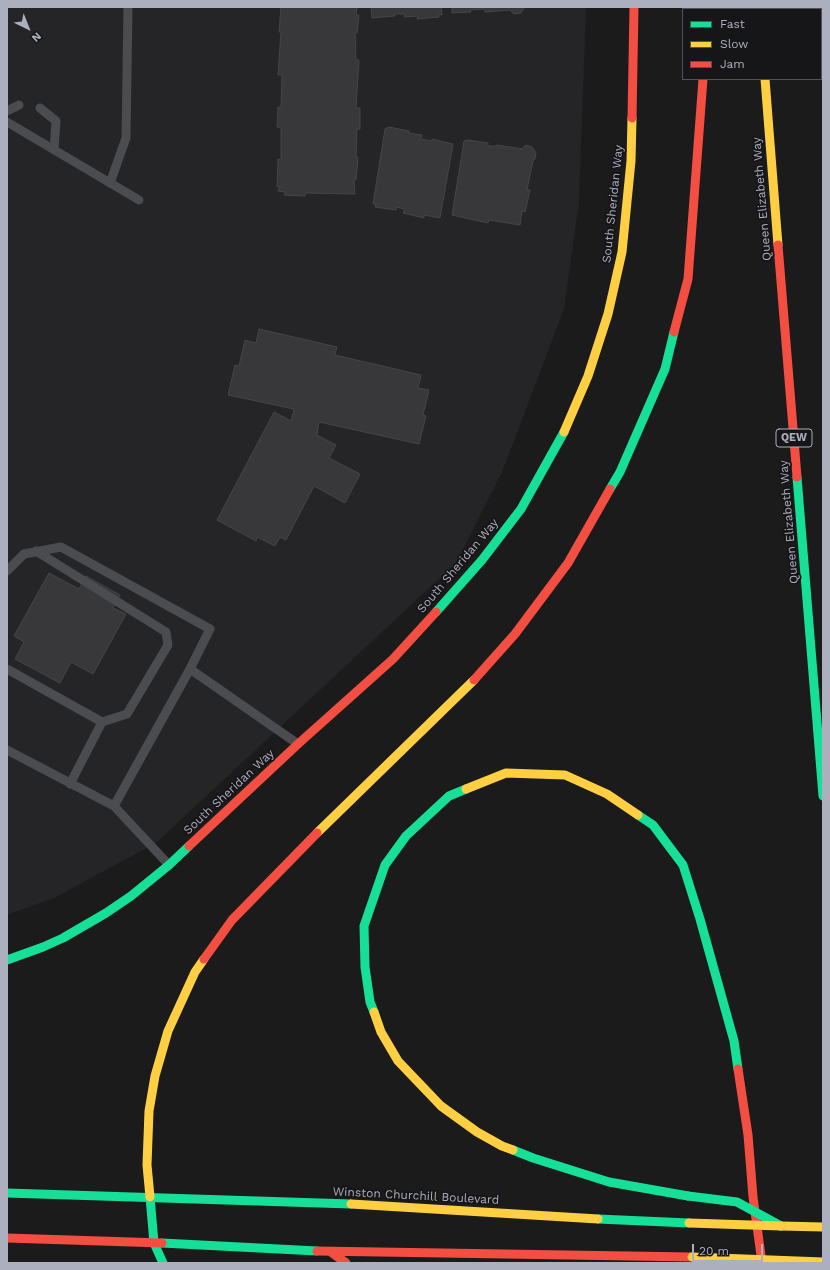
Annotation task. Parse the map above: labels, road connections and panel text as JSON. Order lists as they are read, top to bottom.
{
  "streets": {
    "main road": [
      "Queen Elizabeth Way",
      "South Sheridan Way",
      "QEW",
      "Winston Churchill Boulevard"
    ]
  },
  "legend": ["Fast", "Slow", "Jam"],
  "scale_bar": "20 m",
  "north": "bottom right"
}
